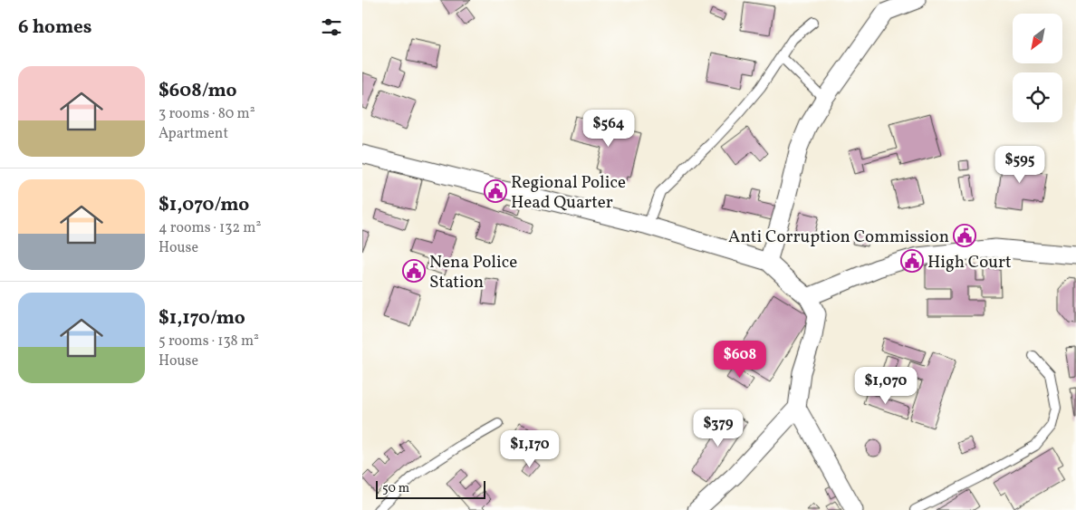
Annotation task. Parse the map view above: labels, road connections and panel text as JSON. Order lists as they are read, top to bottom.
{
  "places": {
    "public building": [
      "Regional Police Head Quarter",
      "Anti Corruption Commission",
      "High Court",
      "Nena Police Station"
    ]
  },
  "scale_bar": "50 m",
  "north": "bottom left",
  "page": {
    "heading": "6 homes",
    "list": [
      {
        "name": "$608/mo",
        "note": "3 rooms · 80 m² · Apartment"
      },
      {
        "name": "$1,070/mo",
        "note": "4 rooms · 132 m² · House"
      },
      {
        "name": "$1,170/mo",
        "note": "5 rooms · 138 m² · House"
      }
    ],
    "price": [
      "$564",
      "$595",
      "$608",
      "$1,070",
      "$379",
      "$1,170"
    ],
    "scale": "50 m"
  }
}
